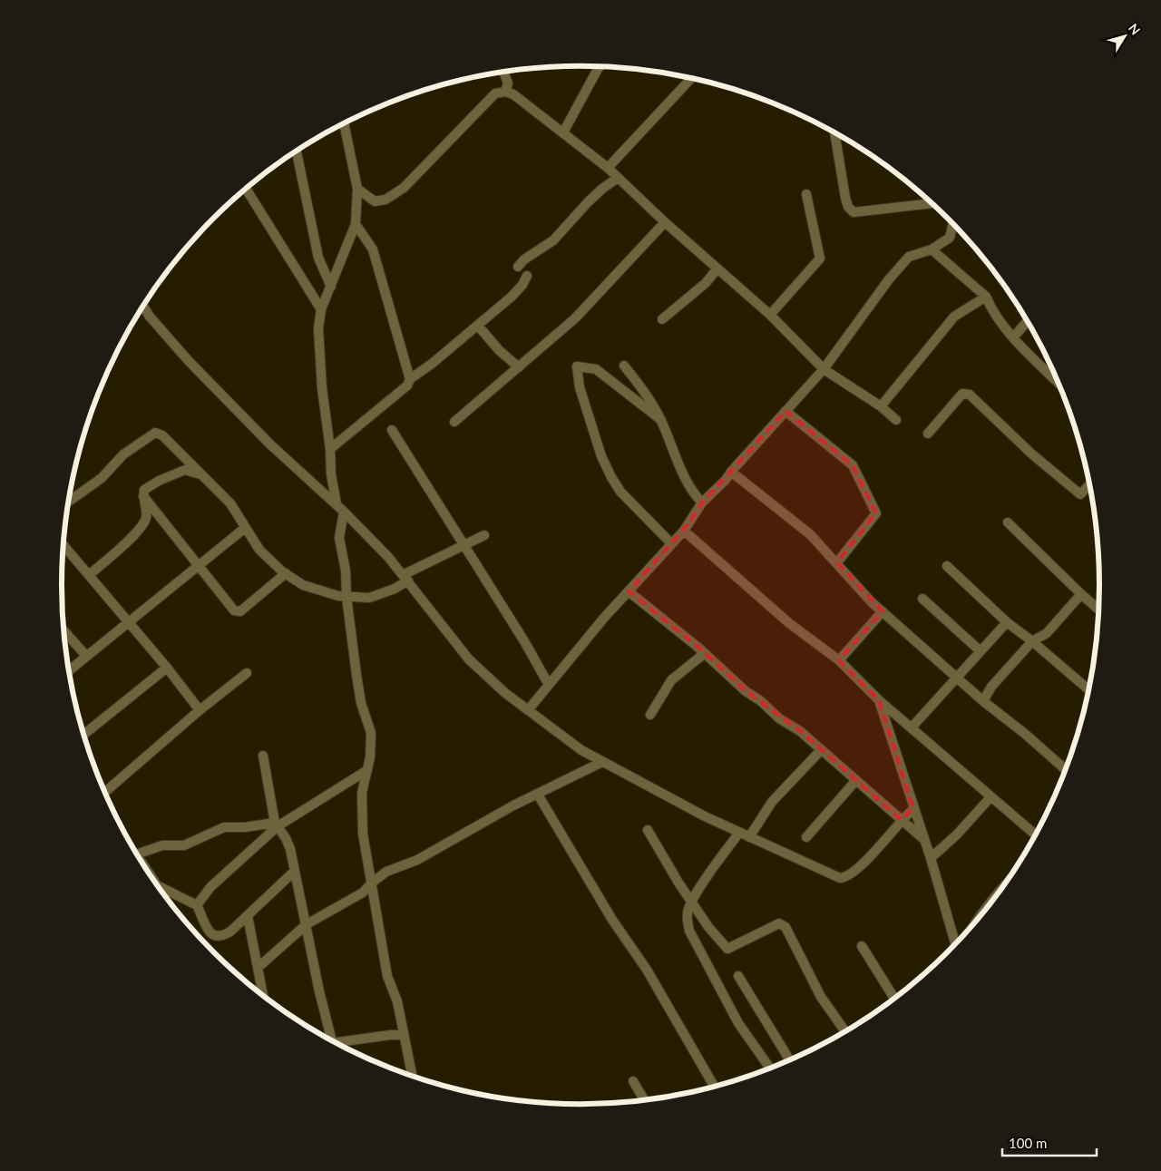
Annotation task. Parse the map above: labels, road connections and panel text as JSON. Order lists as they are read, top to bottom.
{
  "scale_bar": "100 m",
  "north": "top right"
}
